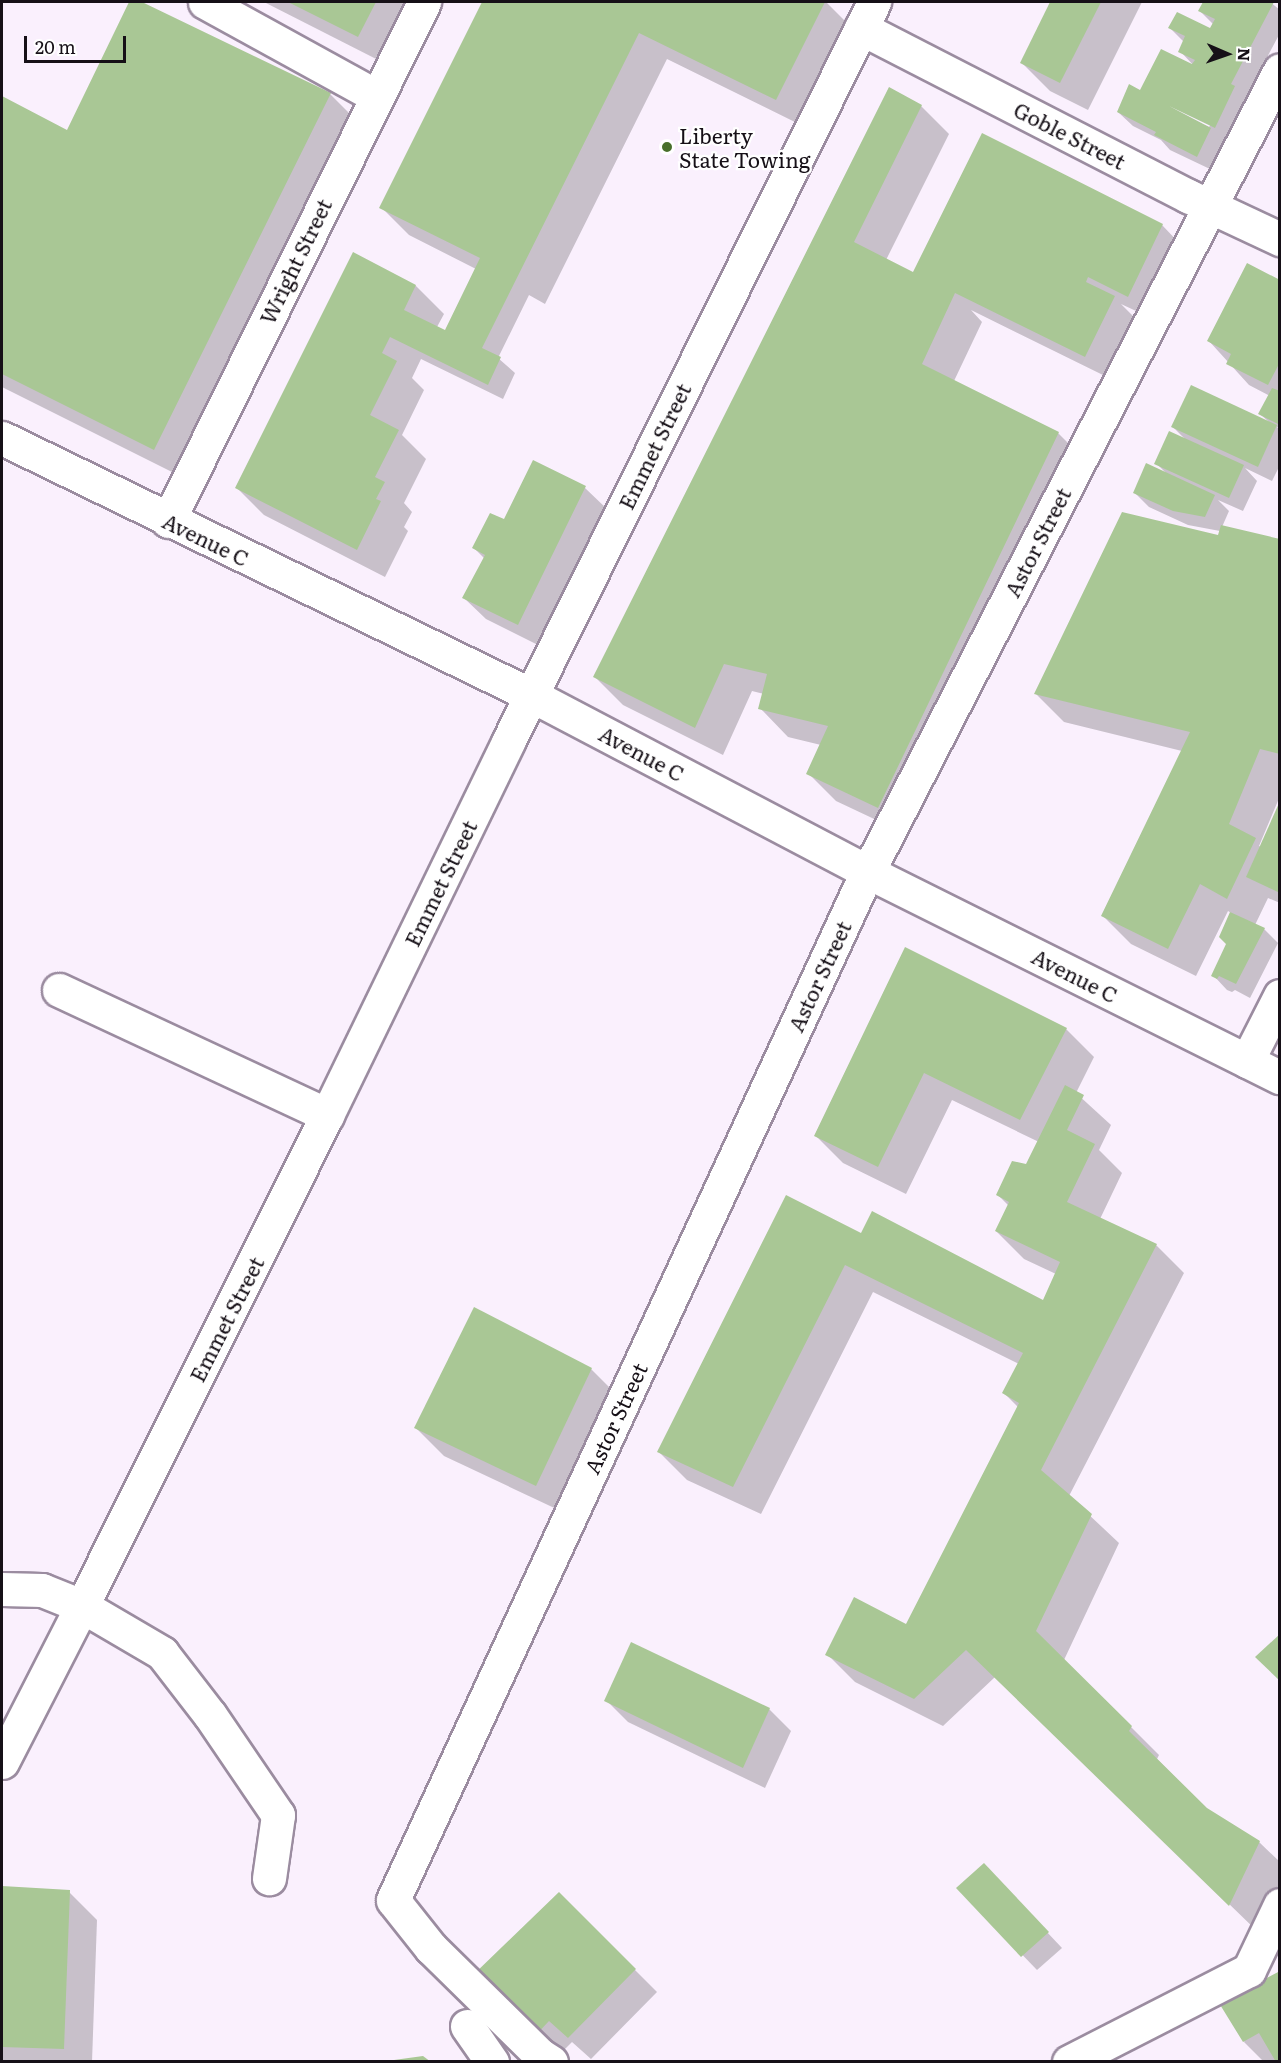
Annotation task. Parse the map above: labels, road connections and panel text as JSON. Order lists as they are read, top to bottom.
{
  "streets": {
    "street": [
      "Goble Street",
      "Wright Street",
      "Emmet Street",
      "Avenue C",
      "Astor Street"
    ]
  },
  "crossings": [
    ["Goble Street", "Emmet Street"],
    ["Goble Street", "Astor Street"],
    ["Wright Street", "Avenue C"],
    ["Emmet Street", "Avenue C"],
    ["Avenue C", "Astor Street"]
  ],
  "places": ["Liberty State Towing"],
  "scale_bar": "20 m",
  "north": "right"
}
